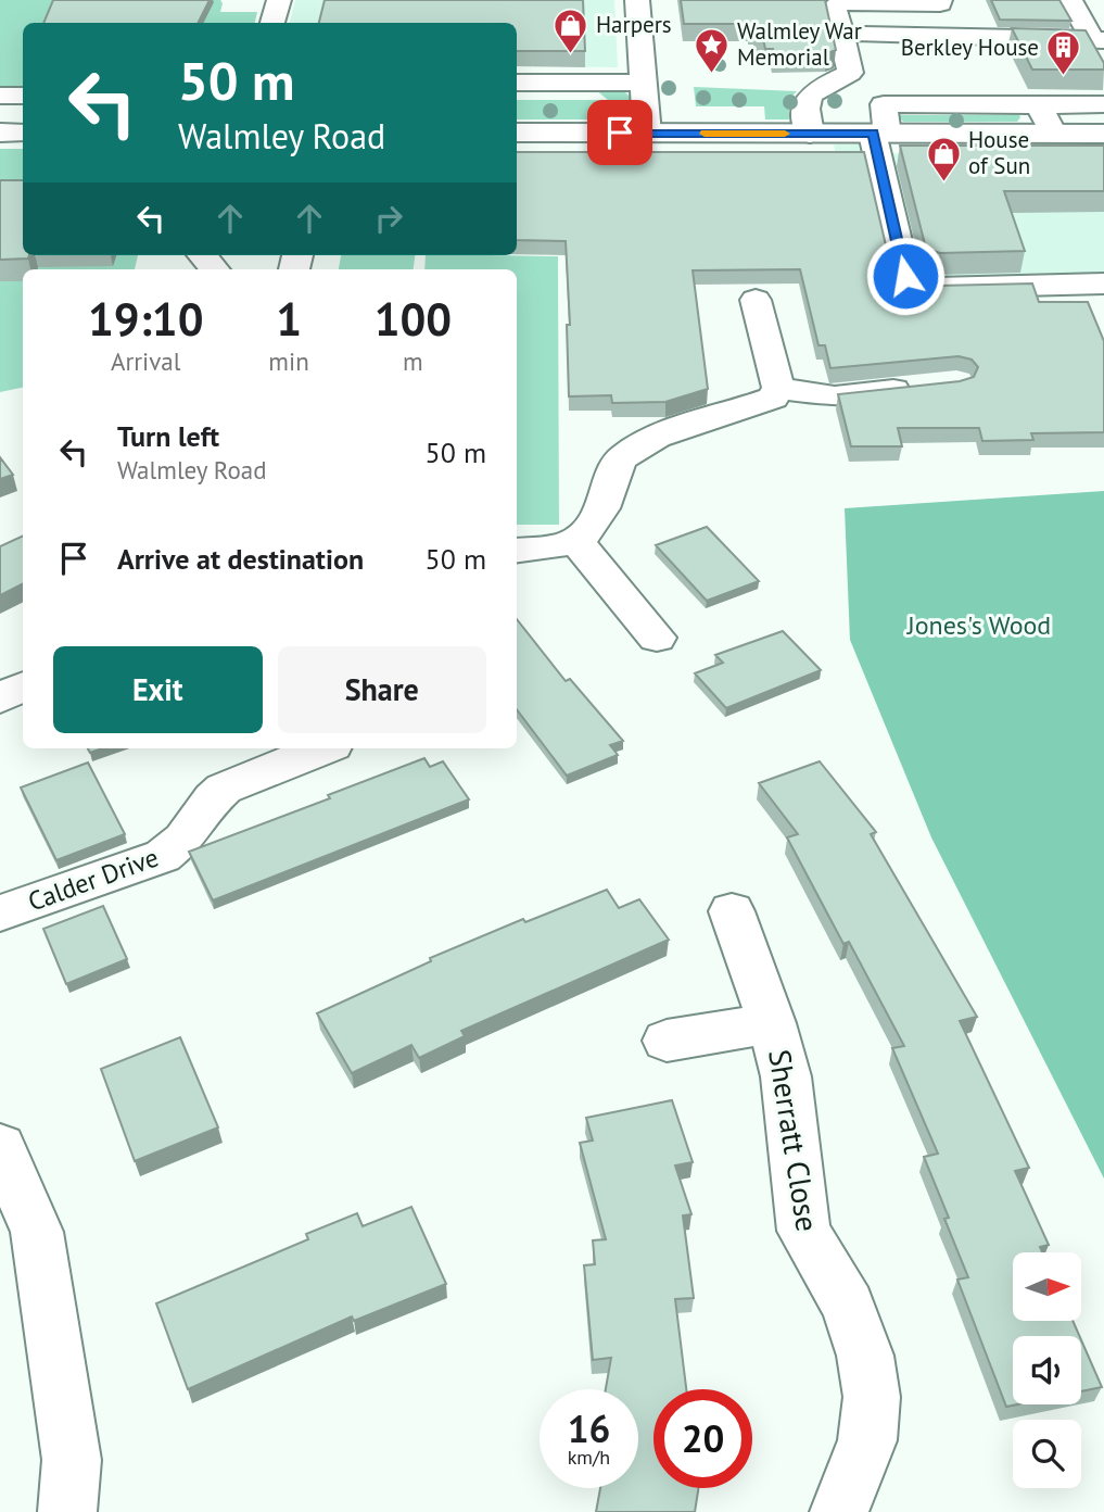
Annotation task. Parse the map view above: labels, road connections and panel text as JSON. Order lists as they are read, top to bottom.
{
  "streets": {
    "street": ["Calder Drive", "Sherratt Close"]
  },
  "parks": ["Jones's Wood"],
  "places": {
    "shop": ["Harpers", "House of Sun"],
    "place": ["Walmley War Memorial"],
    "building": ["Berkley House"]
  },
  "north": "right",
  "page": {
    "turn": ["50 m", "Walmley Road"],
    "eta": [
      "19:10",
      "Arrival",
      "1",
      "min",
      "100",
      "m"
    ],
    "list": [
      {
        "name": "Turn left",
        "note": "Walmley Road",
        "value": "50 m"
      },
      {
        "name": "Arrive at destination",
        "value": "50 m"
      }
    ],
    "buttons": ["Exit", "Share"],
    "speed": "16 km/h",
    "limit": "20"
  }
}
